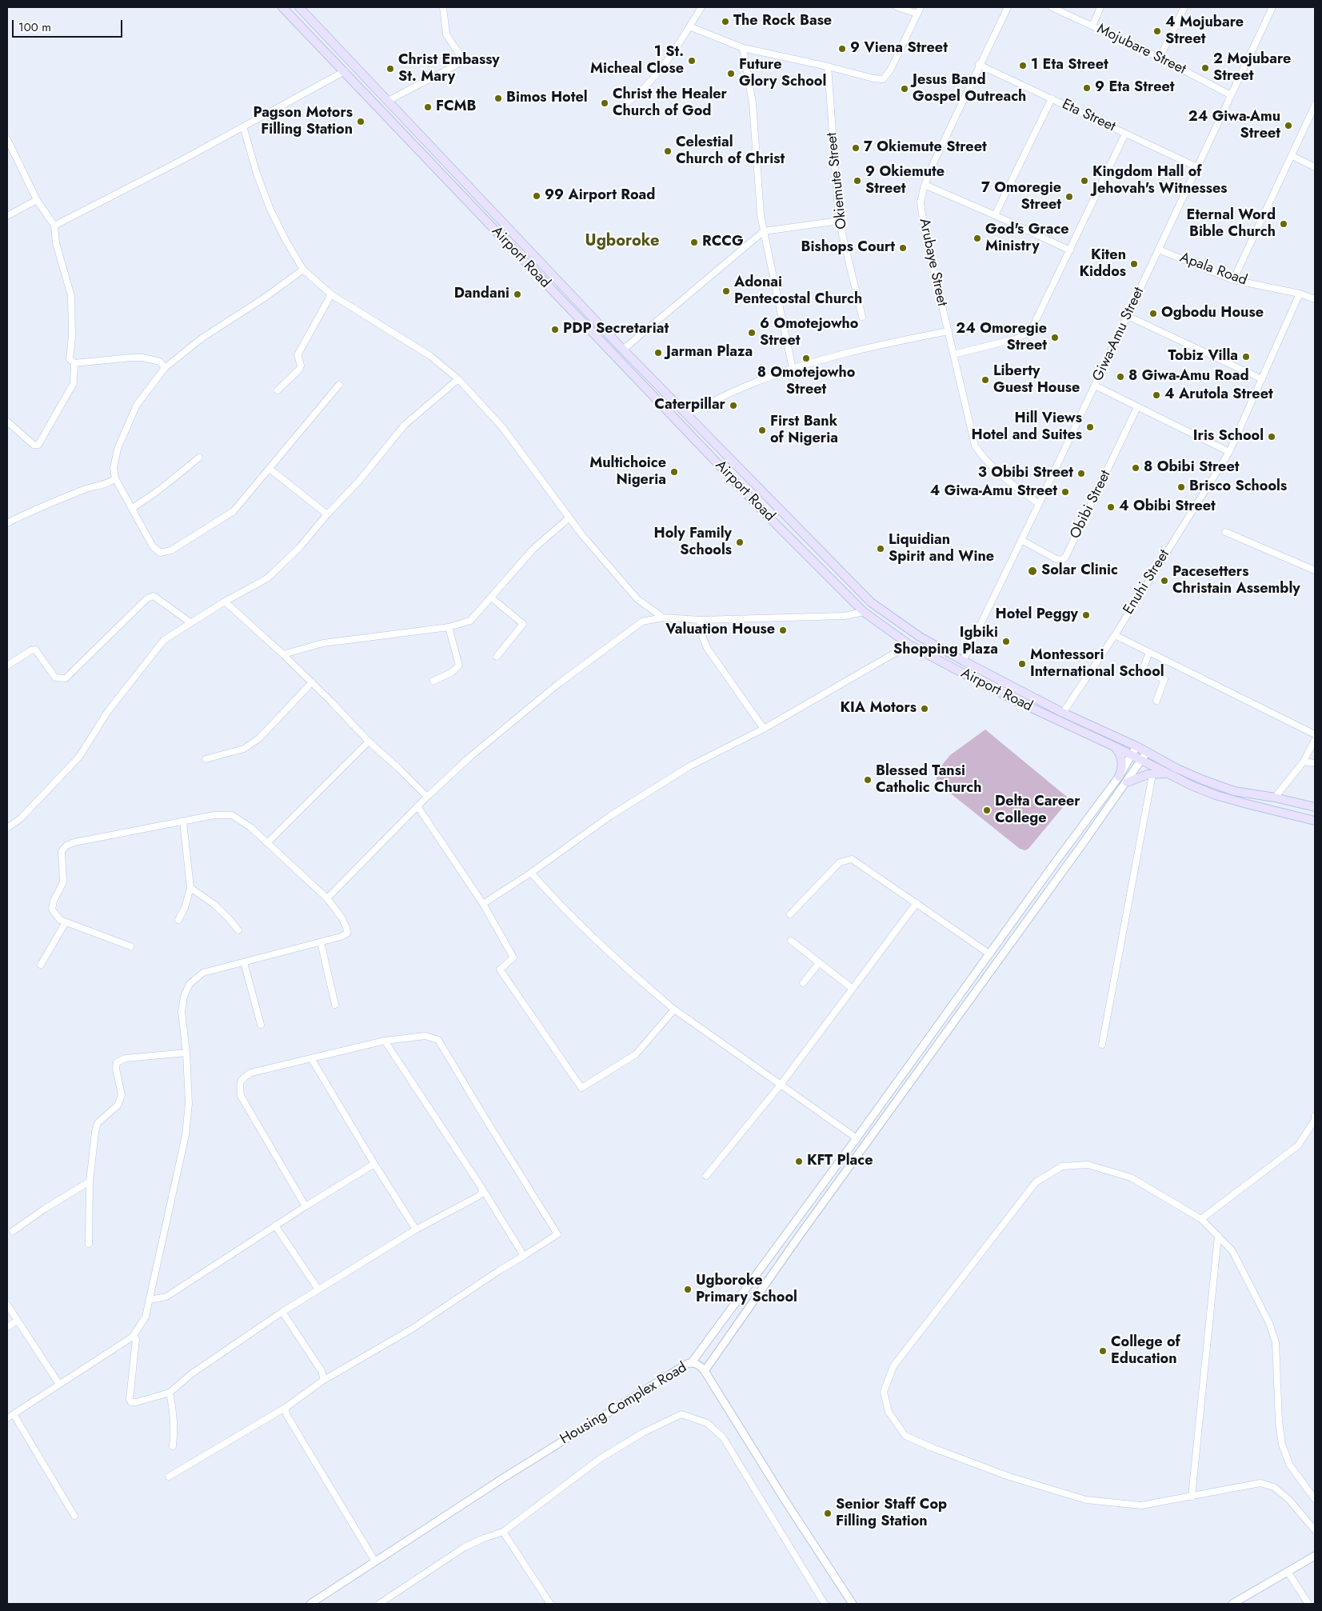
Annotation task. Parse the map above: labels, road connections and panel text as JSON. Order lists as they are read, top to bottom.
{
  "streets": {
    "main road": ["Airport Road"],
    "street": [
      "Mojubare Street",
      "Eta Street",
      "Okiemute Street",
      "Arubaye Street",
      "Apala Road",
      "Giwa-Amu Street",
      "Obibi Street",
      "Enuhi Street",
      "Housing Complex Road"
    ]
  },
  "crossings": [
    ["Mojubare Street", "Giwa-Amu Street"],
    ["Eta Street", "Arubaye Street"],
    ["Eta Street", "Giwa-Amu Street"],
    ["Airport Road", "Giwa-Amu Street"],
    ["Airport Road", "Enuhi Street"],
    ["Arubaye Street", "Giwa-Amu Street"],
    ["Apala Road", "Giwa-Amu Street"],
    ["Apala Road", "Enuhi Street"],
    ["Giwa-Amu Street", "Obibi Street"]
  ],
  "districts": ["Ugboroke"],
  "places": [
    "The Rock Base",
    "4 Mojubare Street",
    "9 Viena Street",
    "1 St. Micheal Close",
    "1 Eta Street",
    "2 Mojubare Street",
    "Christ Embassy St. Mary",
    "Future Glory School",
    "9 Eta Street",
    "Jesus Band Gospel Outreach",
    "Bimos Hotel",
    "Christ the Healer Church of God",
    "FCMB",
    "Pagson Motors Filling Station",
    "24 Giwa-Amu Street",
    "7 Okiemute Street",
    "Celestial Church of Christ",
    "9 Okiemute Street",
    "Kingdom Hall of Jehovah's Witnesses",
    "99 Airport Road",
    "7 Omoregie Street",
    "Eternal Word Bible Church",
    "God's Grace Ministry",
    "RCCG",
    "Bishops Court",
    "Kiten Kiddos",
    "Adonai Pentecostal Church",
    "Dandani",
    "Ogbodu House",
    "PDP Secretariat",
    "6 Omotejowho Street",
    "24 Omoregie Street",
    "Jarman Plaza",
    "Tobiz Villa",
    "8 Omotejowho Street",
    "8 Giwa-Amu Road",
    "Liberty Guest House",
    "4 Arutola Street",
    "Caterpillar",
    "Hill Views Hotel and Suites",
    "First Bank of Nigeria",
    "Iris School",
    "8 Obibi Street",
    "Multichoice Nigeria",
    "3 Obibi Street",
    "Brisco Schools",
    "4 Giwa-Amu Street",
    "4 Obibi Street",
    "Holy Family Schools",
    "Liquidian Spirit and Wine",
    "Solar Clinic",
    "Pacesetters Christain Assembly",
    "Hotel Peggy",
    "Valuation House",
    "Igbiki Shopping Plaza",
    "Montessori International School",
    "KIA Motors",
    "Blessed Tansi Catholic Church",
    "Delta Career College",
    "KFT Place",
    "Ugboroke Primary School",
    "College of Education",
    "Senior Staff Cop Filling Station"
  ],
  "scale_bar": "100 m"
}
